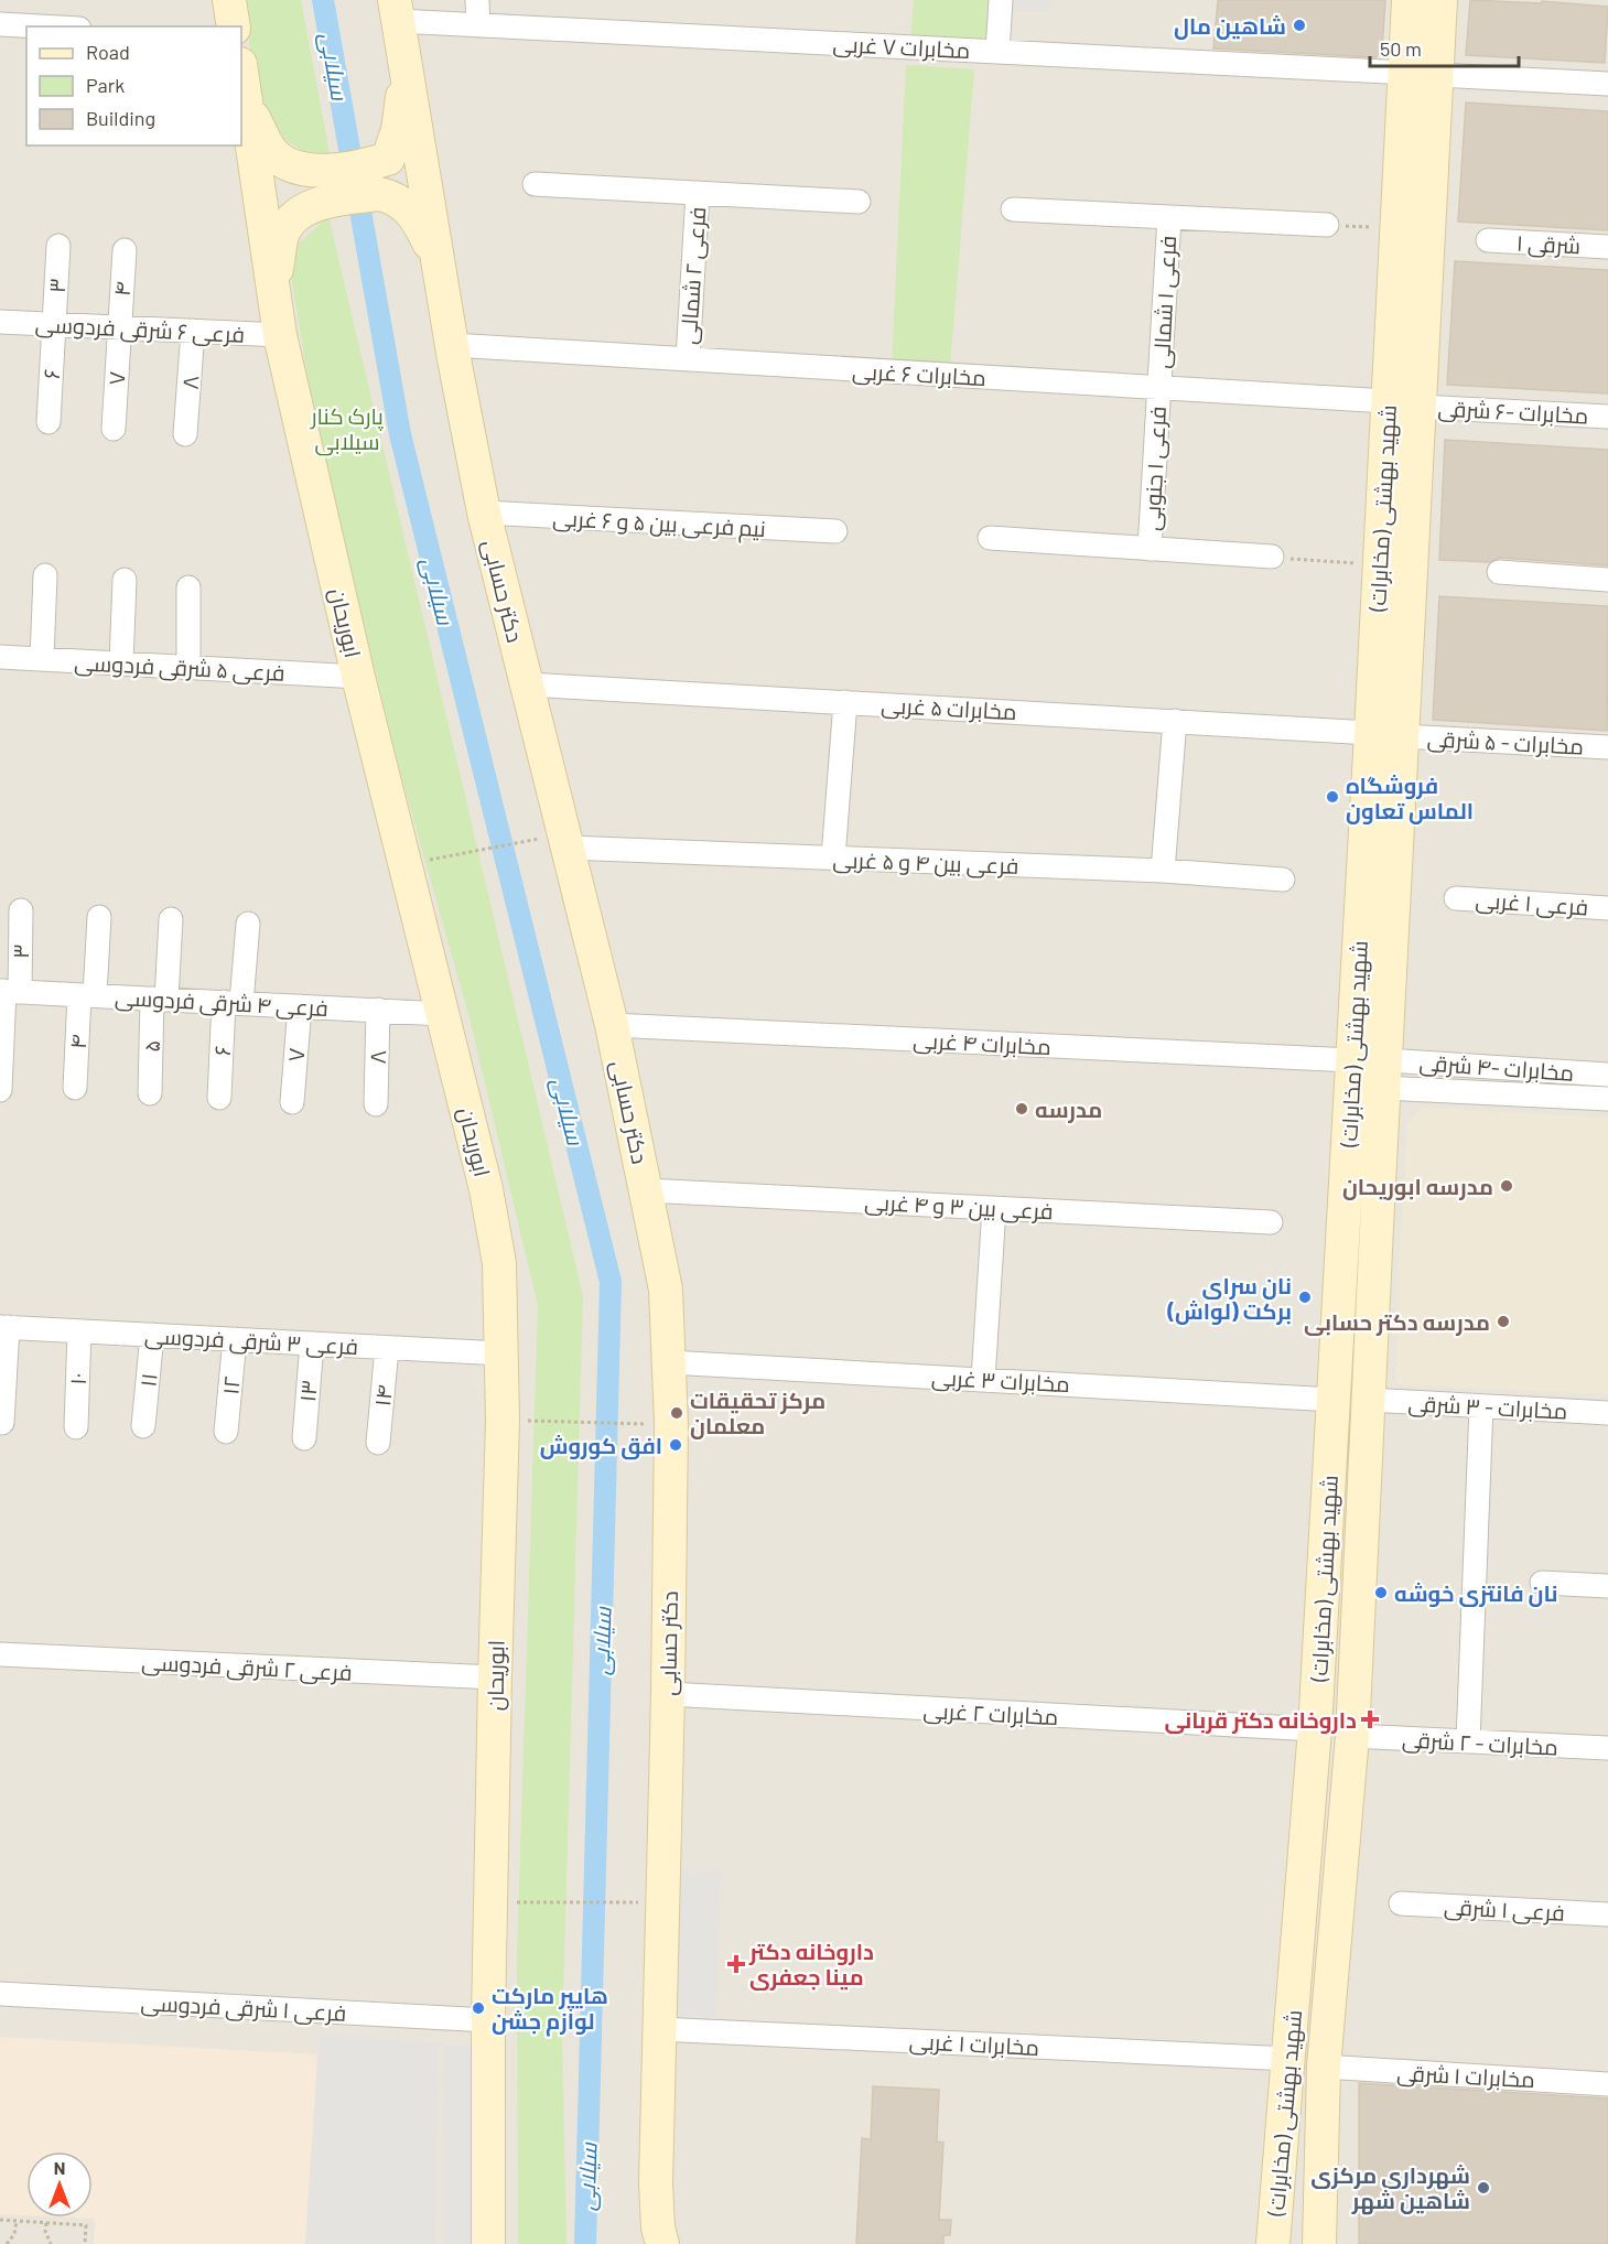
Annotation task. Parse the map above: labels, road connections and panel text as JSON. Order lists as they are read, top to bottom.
{
  "streets": {
    "main road": ["شهید بهشتی (مخابرات)", "دکتر حسابی", "ابوریحان"],
    "street": [
      "مخابرات ۷ غربی",
      "شرقی ۱",
      "فرعی ۲ شمالی",
      "۳",
      "۴",
      "فرعی ۱ شمالی",
      "فرعی ۶ شرقی فردوسی",
      "۶",
      "مخابرات ۶ غربی",
      "۷",
      "۸",
      "مخابرات -۶ شرقی",
      "فرعی ۱ جنوبی",
      "نیم فرعی بین ۵ و ۶ غربی",
      "فرعی ۵ شرقی فردوسی",
      "مخابرات ۵ غربی",
      "مخابرات - ۵ شرقی",
      "فرعی بین ۴ و ۵ غربی",
      "فرعی ۱ غربی",
      "فرعی ۴ شرقی فردوسی",
      "مخابرات ۴ غربی",
      "۵",
      "مخابرات -۴ شرقی",
      "فرعی بین ۳ و ۴ غربی",
      "فرعی ۳ شرقی فردوسی",
      "۱۰",
      "۱۱",
      "مخابرات ۳ غربی",
      "۱۲",
      "۱۳",
      "۱۴",
      "مخابرات - ۳ شرقی",
      "فرعی ۲ شرقی فردوسی",
      "مخابرات ۲ غربی",
      "مخابرات - ۲ شرقی",
      "فرعی ۱ شرقی",
      "فرعی ۱ شرقی فردوسی",
      "مخابرات ۱ غربی",
      "مخابرات ۱ شرقی"
    ]
  },
  "crossings": [
    ["مخابرات ۷ غربی", "شهید بهشتی (مخابرات)"],
    ["مخابرات ۷ غربی", "دکتر حسابی"],
    ["فرعی ۲ شمالی", "مخابرات ۶ غربی"],
    ["۳", "فرعی ۶ شرقی فردوسی"],
    ["۳", "۶"],
    ["۳", "فرعی ۴ شرقی فردوسی"],
    ["۴", "فرعی ۶ شرقی فردوسی"],
    ["۴", "۷"],
    ["۴", "فرعی ۴ شرقی فردوسی"],
    ["فرعی ۱ شمالی", "مخابرات ۶ غربی"],
    ["فرعی ۱ شمالی", "فرعی ۱ جنوبی"],
    ["فرعی ۶ شرقی فردوسی", "۶"],
    ["فرعی ۶ شرقی فردوسی", "۷"],
    ["فرعی ۶ شرقی فردوسی", "۸"],
    ["فرعی ۶ شرقی فردوسی", "ابوریحان"],
    ["۶", "فرعی ۴ شرقی فردوسی"],
    ["مخابرات ۶ غربی", "مخابرات -۶ شرقی"],
    ["مخابرات ۶ غربی", "فرعی ۱ جنوبی"],
    ["مخابرات ۶ غربی", "شهید بهشتی (مخابرات)"],
    ["مخابرات ۶ غربی", "دکتر حسابی"],
    ["۷", "فرعی ۴ شرقی فردوسی"],
    ["۸", "فرعی ۴ شرقی فردوسی"],
    ["مخابرات -۶ شرقی", "شهید بهشتی (مخابرات)"],
    ["شهید بهشتی (مخابرات)", "مخابرات ۵ غربی"],
    ["شهید بهشتی (مخابرات)", "مخابرات - ۵ شرقی"],
    ["شهید بهشتی (مخابرات)", "مخابرات ۴ غربی"],
    ["شهید بهشتی (مخابرات)", "مخابرات -۴ شرقی"],
    ["شهید بهشتی (مخابرات)", "مخابرات ۳ غربی"],
    ["شهید بهشتی (مخابرات)", "مخابرات - ۳ شرقی"],
    ["شهید بهشتی (مخابرات)", "مخابرات ۲ غربی"],
    ["شهید بهشتی (مخابرات)", "مخابرات - ۲ شرقی"],
    ["شهید بهشتی (مخابرات)", "مخابرات ۱ غربی"],
    ["شهید بهشتی (مخابرات)", "مخابرات ۱ شرقی"],
    ["نیم فرعی بین ۵ و ۶ غربی", "دکتر حسابی"],
    ["دکتر حسابی", "مخابرات ۵ غربی"],
    ["دکتر حسابی", "فرعی بین ۴ و ۵ غربی"],
    ["دکتر حسابی", "مخابرات ۴ غربی"],
    ["دکتر حسابی", "فرعی بین ۳ و ۴ غربی"],
    ["دکتر حسابی", "مخابرات ۳ غربی"],
    ["دکتر حسابی", "مخابرات ۲ غربی"],
    ["دکتر حسابی", "مخابرات ۱ غربی"],
    ["ابوریحان", "فرعی ۵ شرقی فردوسی"],
    ["ابوریحان", "فرعی ۴ شرقی فردوسی"],
    ["ابوریحان", "فرعی ۳ شرقی فردوسی"],
    ["ابوریحان", "فرعی ۲ شرقی فردوسی"],
    ["ابوریحان", "فرعی ۱ شرقی فردوسی"],
    ["مخابرات ۵ غربی", "مخابرات - ۵ شرقی"],
    ["فرعی ۴ شرقی فردوسی", "۵"],
    ["فرعی ۳ شرقی فردوسی", "۱۰"],
    ["فرعی ۳ شرقی فردوسی", "۱۱"],
    ["فرعی ۳ شرقی فردوسی", "۱۲"],
    ["فرعی ۳ شرقی فردوسی", "۱۳"],
    ["فرعی ۳ شرقی فردوسی", "۱۴"]
  ],
  "water": ["سیلابی"],
  "parks": ["پارک کنار سیلابی"],
  "places": {
    "other": [
      "شاهین مال",
      "فروشگاه الماس تعاون",
      "مدرسه",
      "مدرسه ابوریحان",
      "نان سرای برکت (لواش)",
      "مدرسه دکتر حسابی",
      "مرکز تحقیقات معلمان",
      "افق کوروش",
      "نان فانتزی خوشه",
      "هایپر مارکت لوازم جشن",
      "شهرداری مرکزی شاهین شهر"
    ],
    "health": ["داروخانه دکتر قربانی", "داروخانه دکتر مینا جعفری"]
  },
  "legend": ["Road", "Park", "Building"],
  "scale_bar": "50 m",
  "north": "top"
}
